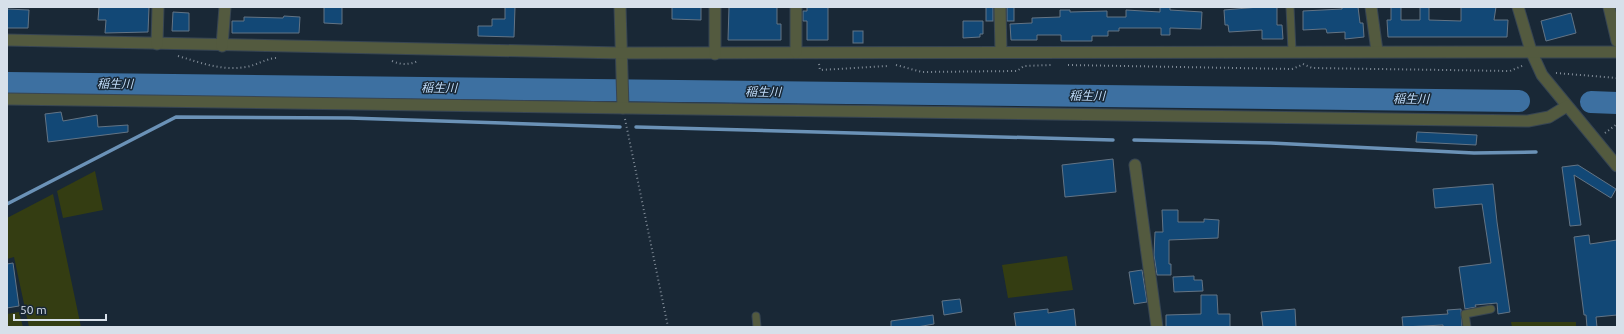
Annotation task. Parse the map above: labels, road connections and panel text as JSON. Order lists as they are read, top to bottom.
{
  "water": ["稲生川"],
  "scale_bar": "50 m"
}
